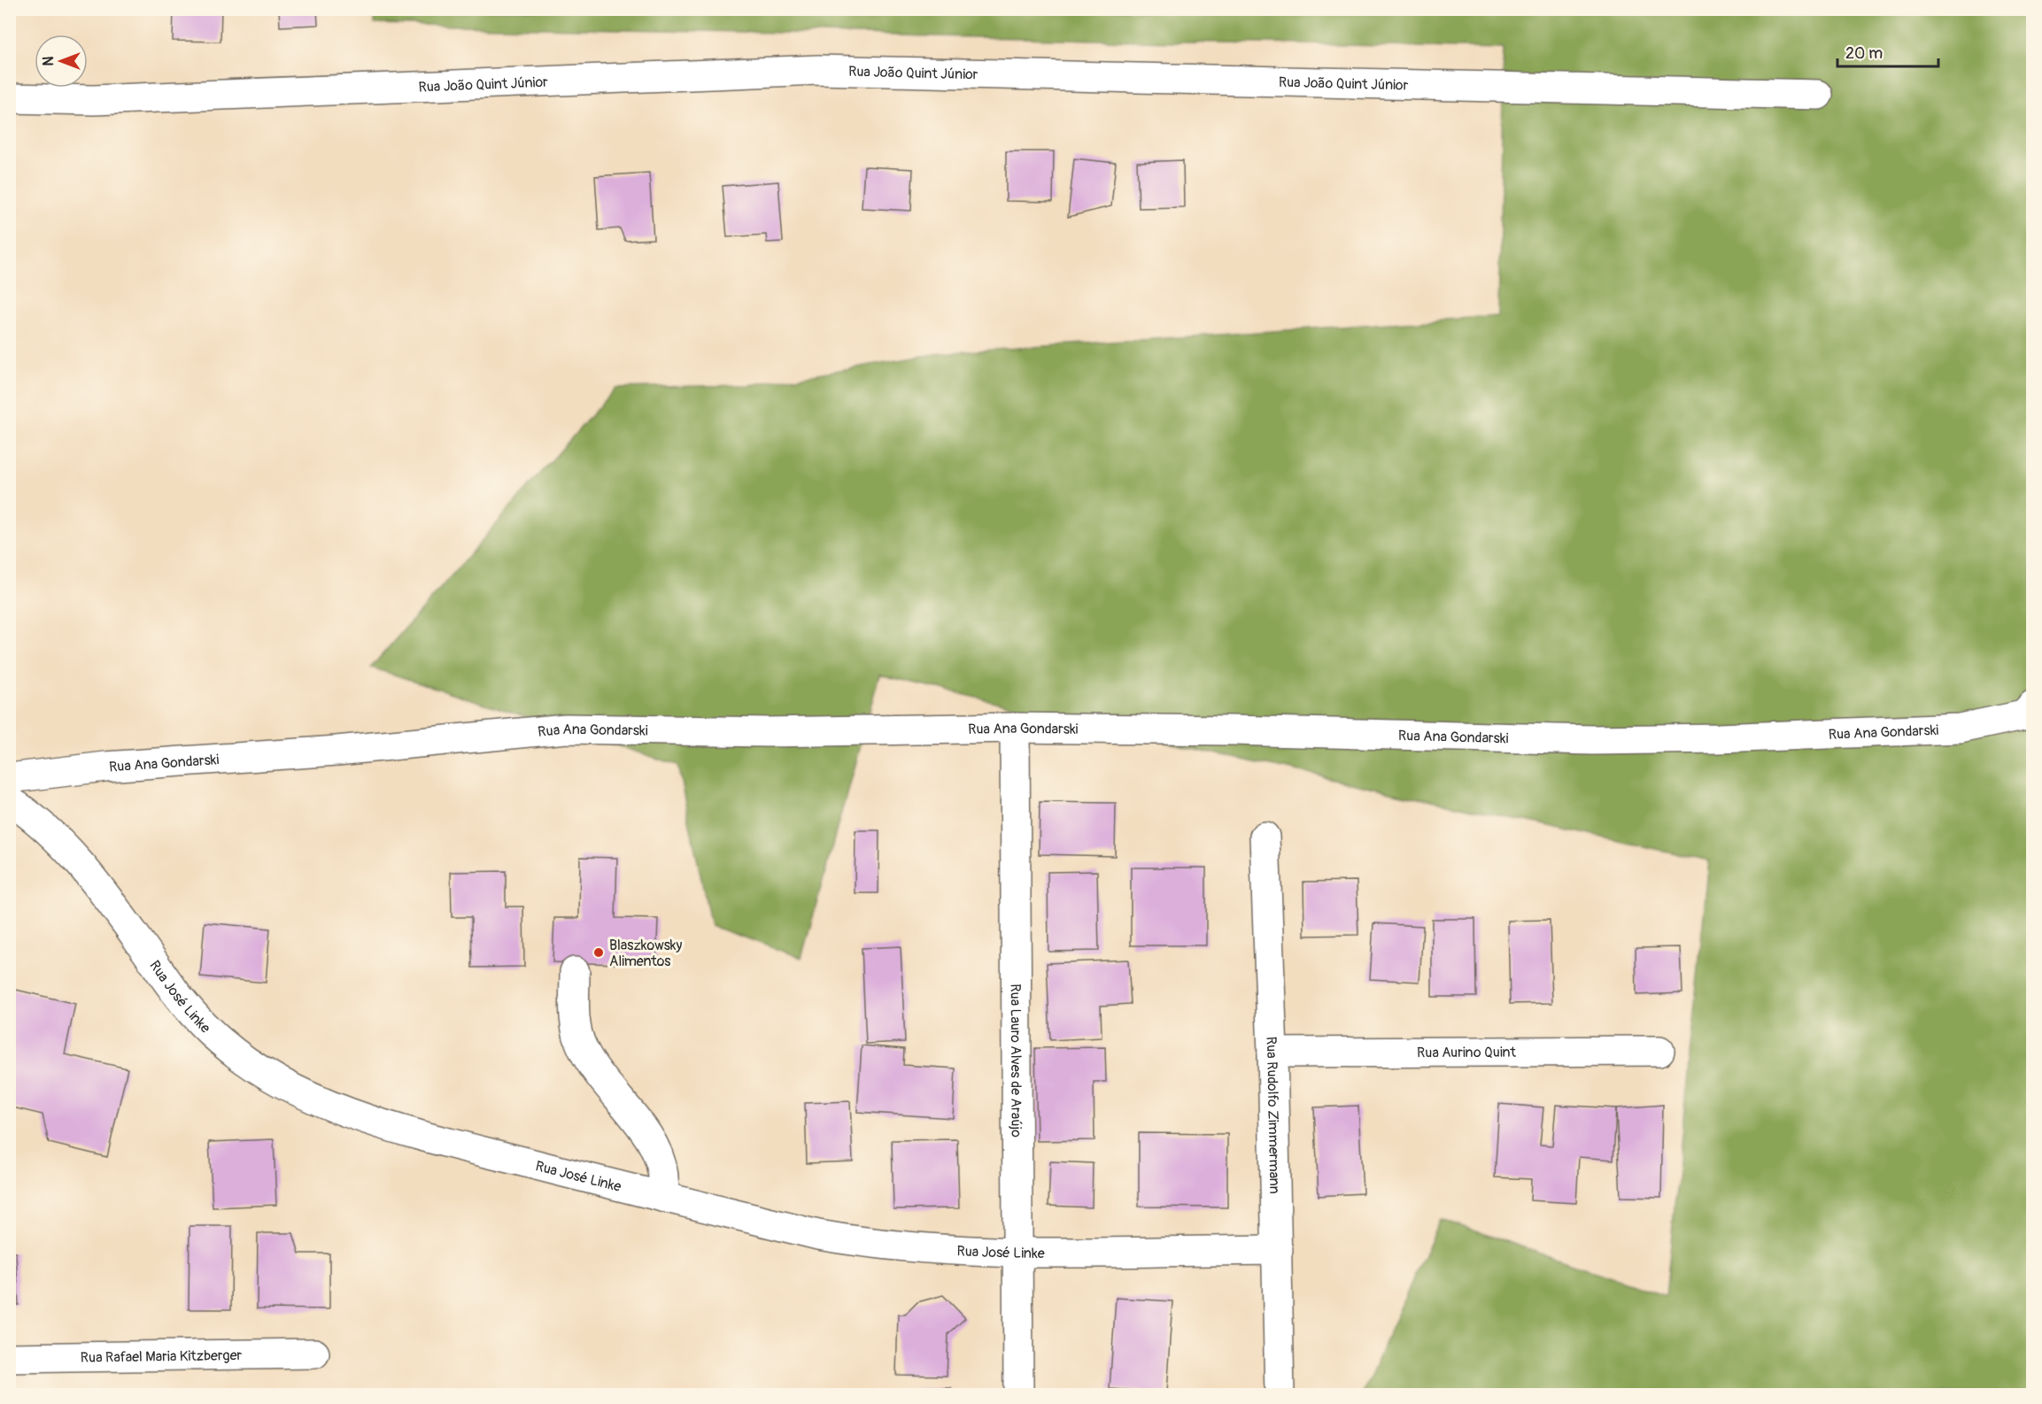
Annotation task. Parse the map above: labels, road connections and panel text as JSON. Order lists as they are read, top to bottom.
{
  "streets": {
    "street": [
      "Rua João Quint Júnior",
      "Rua Ana Gondarski",
      "Rua José Linke",
      "Rua Aurino Quint",
      "Rua Lauro Alves de Araújo",
      "Rua Rudolfo Zimmermann",
      "Rua Rafael Maria Kitzberger"
    ]
  },
  "crossings": [
    ["Rua Ana Gondarski", "Rua Lauro Alves de Araújo"],
    ["Rua José Linke", "Rua Lauro Alves de Araújo"],
    ["Rua José Linke", "Rua Rudolfo Zimmermann"],
    ["Rua Aurino Quint", "Rua Rudolfo Zimmermann"]
  ],
  "places": ["Blaszkowsky Alimentos"],
  "scale_bar": "20 m",
  "north": "left"
}
